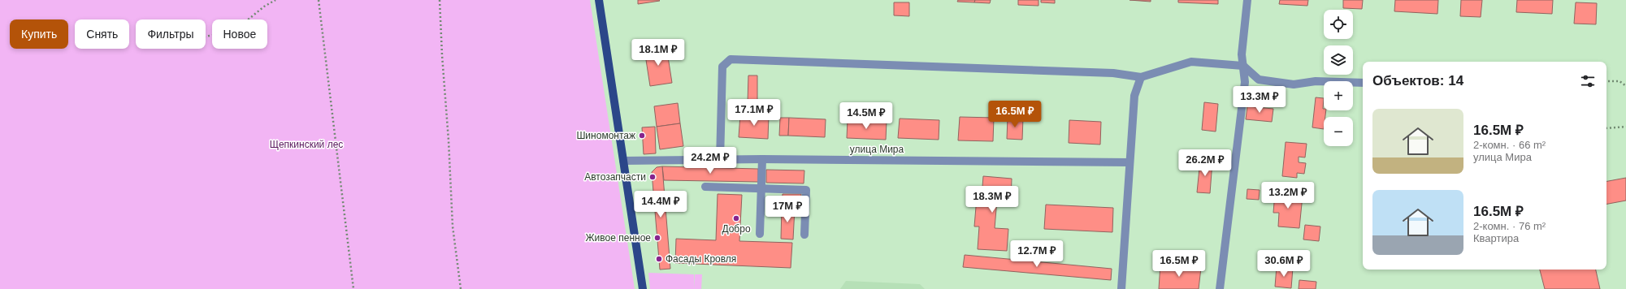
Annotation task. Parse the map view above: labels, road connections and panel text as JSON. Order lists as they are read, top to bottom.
{
  "streets": {
    "street": ["улица Мира"]
  },
  "parks": ["Щепкинский лес"],
  "places": [
    "Шиномонтаж",
    "Автозапчасти",
    "Добро",
    "Живое пенное",
    "Фасады Кровля"
  ],
  "page": {
    "map_buttons": ["+", "−"],
    "chip": [
      "Купить",
      "Снять",
      "Фильтры",
      "Новое"
    ],
    "price": [
      "18.1M ₽",
      "13.3M ₽",
      "17.1M ₽",
      "16.5M ₽",
      "14.5M ₽",
      "24.2M ₽",
      "26.2M ₽",
      "13.2M ₽",
      "18.3M ₽",
      "14.4M ₽",
      "17M ₽",
      "12.7M ₽",
      "16.5M ₽",
      "30.6M ₽"
    ],
    "heading": "Объектов: 14",
    "list": [
      {
        "name": "16.5M ₽",
        "note": "2-комн. · 66 m² · улица Мира"
      },
      {
        "name": "16.5M ₽",
        "note": "2-комн. · 76 m² · Квартира"
      }
    ]
  }
}
